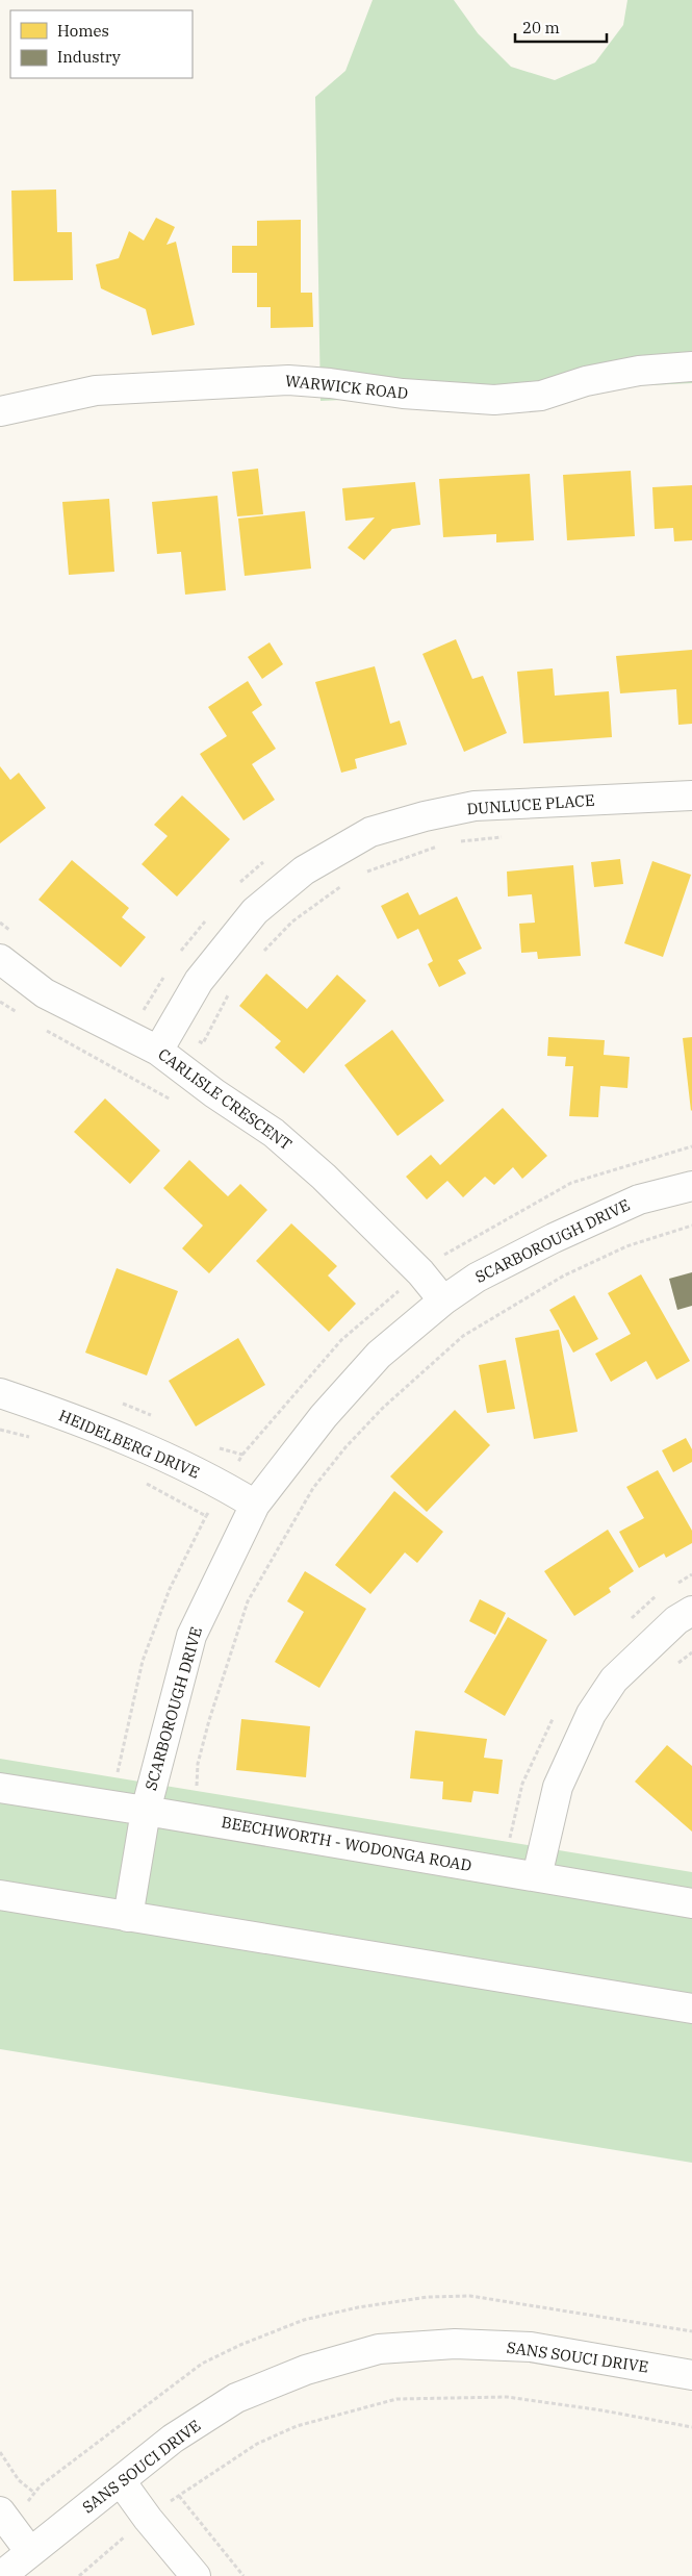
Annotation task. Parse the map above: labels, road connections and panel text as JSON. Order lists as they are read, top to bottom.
{
  "streets": {
    "street": [
      "WARWICK ROAD",
      "DUNLUCE PLACE",
      "CARLISLE CRESCENT",
      "SCARBOROUGH DRIVE",
      "HEIDELBERG DRIVE",
      "BEECHWORTH - WODONGA ROAD",
      "SANS SOUCI DRIVE"
    ]
  },
  "crossings": [
    ["DUNLUCE PLACE", "CARLISLE CRESCENT"],
    ["CARLISLE CRESCENT", "SCARBOROUGH DRIVE"],
    ["SCARBOROUGH DRIVE", "HEIDELBERG DRIVE"],
    ["SCARBOROUGH DRIVE", "BEECHWORTH - WODONGA ROAD"]
  ],
  "legend": ["Homes", "Industry"],
  "scale_bar": "20 m"
}
